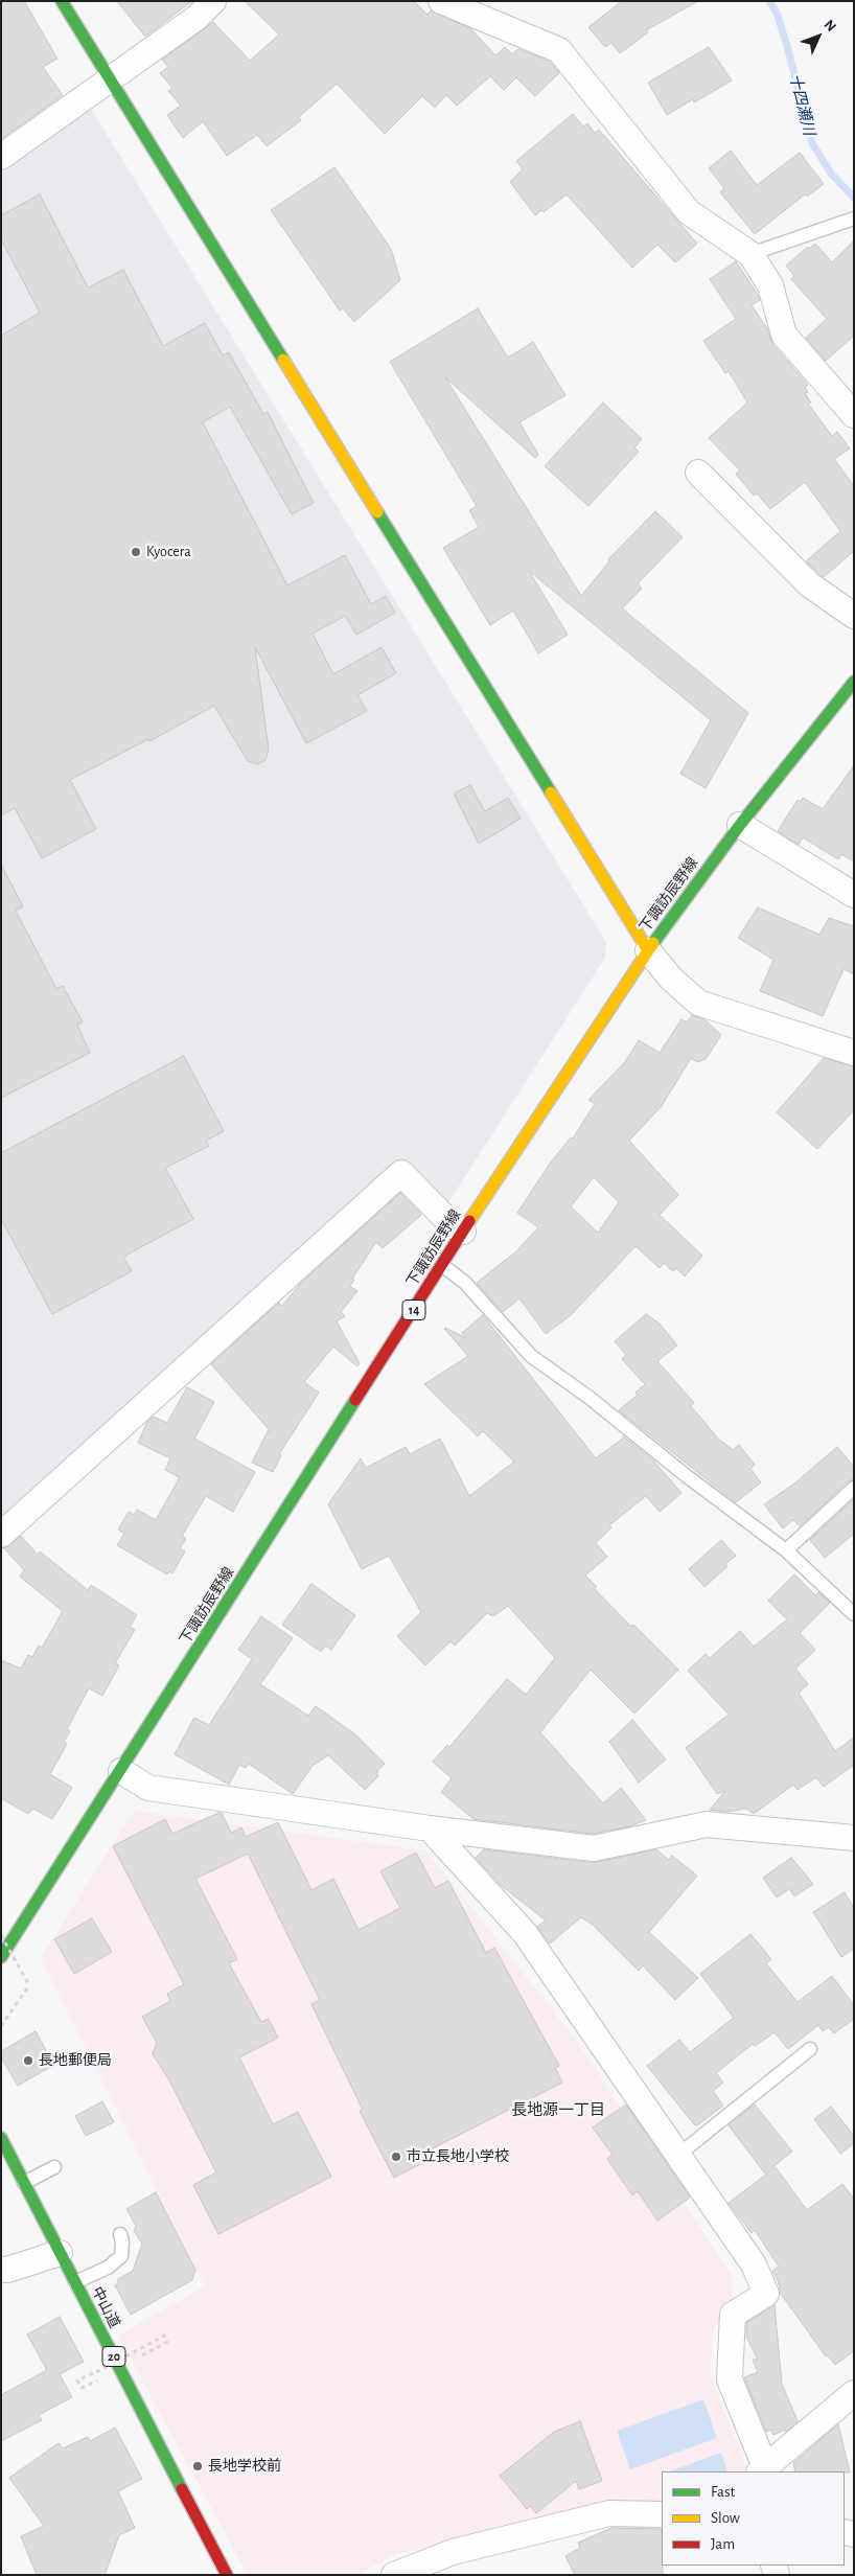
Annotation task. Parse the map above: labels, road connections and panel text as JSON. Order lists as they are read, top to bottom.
{
  "streets": {
    "main road": [
      "下諏訪辰野線",
      "14",
      "中山道",
      "20"
    ]
  },
  "districts": ["長地源一丁目"],
  "water": ["十四瀬川"],
  "places": [
    "Kyocera",
    "長地郵便局",
    "市立長地小学校",
    "長地学校前"
  ],
  "legend": ["Fast", "Slow", "Jam"],
  "north": "top right"
}
